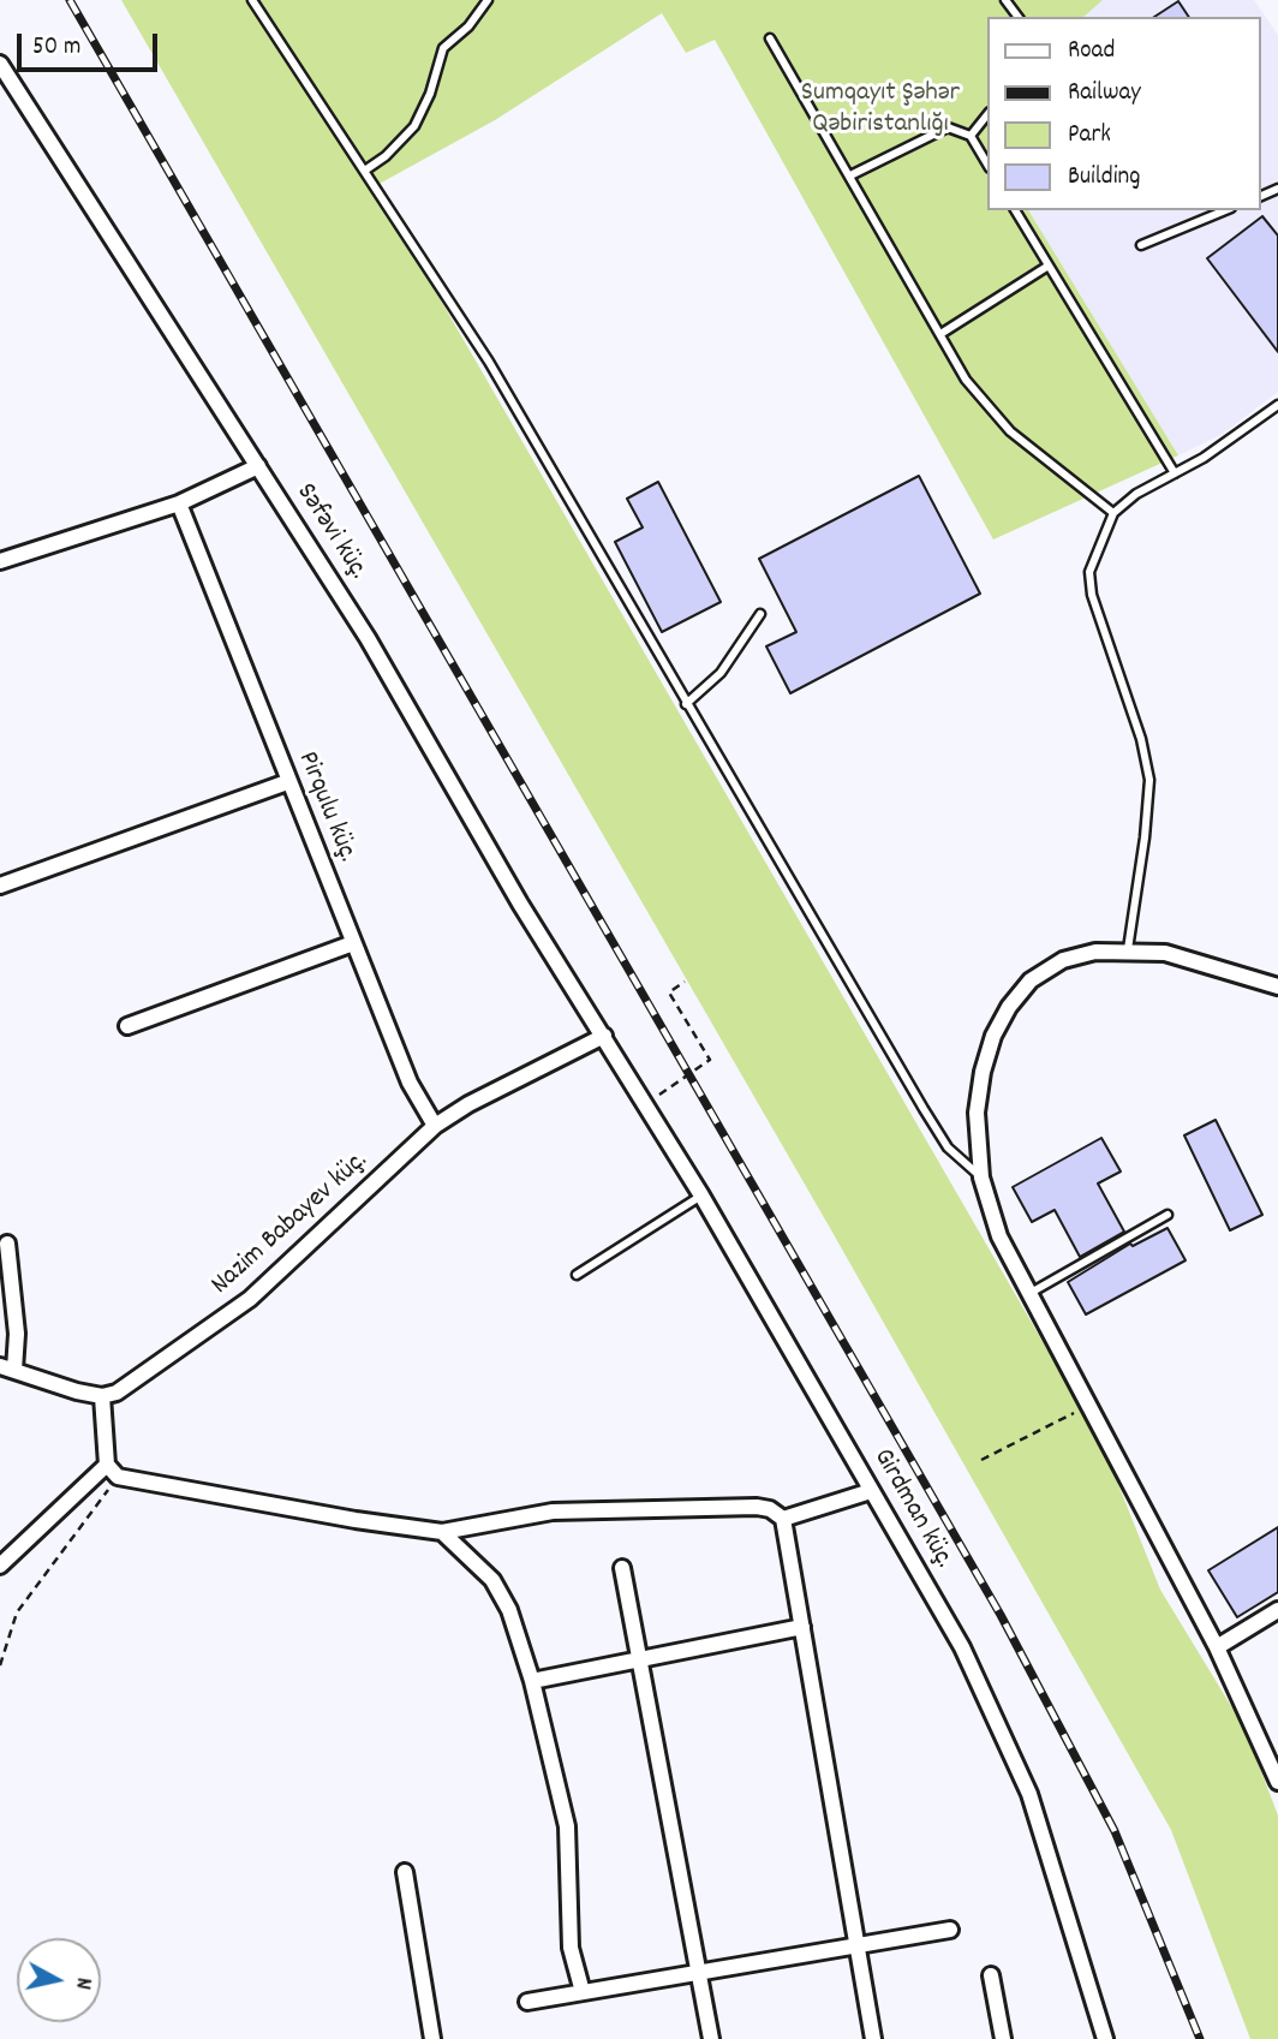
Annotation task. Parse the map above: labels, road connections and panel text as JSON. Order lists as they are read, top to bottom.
{
  "streets": {
    "street": [
      "Səfəvi küç.",
      "Pirqulu küç.",
      "Nazim Babayev küç.",
      "Girdman küç."
    ]
  },
  "crossings": [
    ["Səfəvi küç.", "Nazim Babayev küç."],
    ["Səfəvi küç.", "Girdman küç."],
    ["Pirqulu küç.", "Nazim Babayev küç."],
    ["Nazim Babayev küç.", "Girdman küç."]
  ],
  "parks": ["Sumqayıt Şəhər Qəbiristanlığı"],
  "legend": [
    "Road",
    "Railway",
    "Park",
    "Building"
  ],
  "scale_bar": "50 m",
  "north": "right"
}
